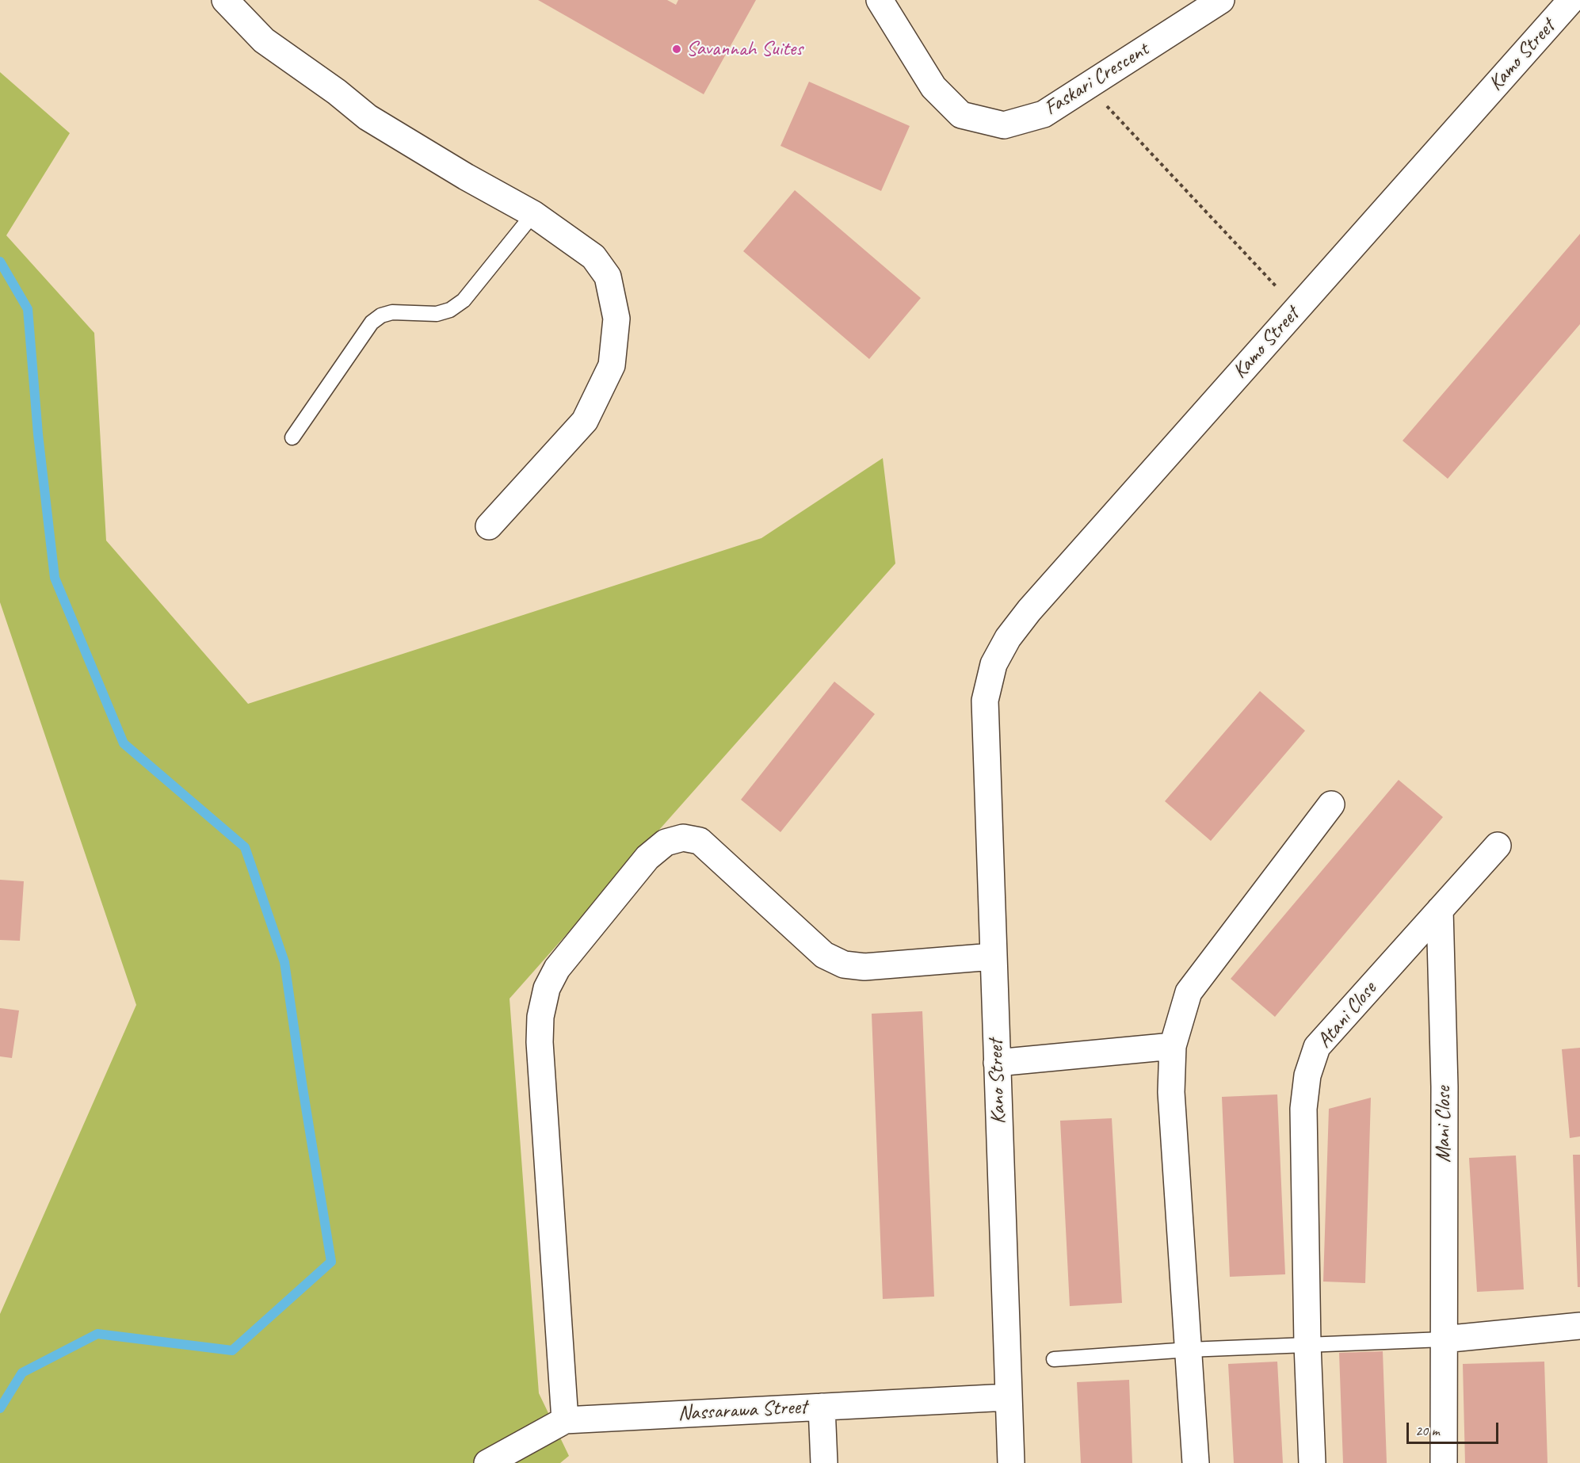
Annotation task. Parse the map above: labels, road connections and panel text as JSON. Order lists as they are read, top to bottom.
{
  "streets": {
    "street": [
      "Kamo Street",
      "Faskari Crescent",
      "Atani Close",
      "Kano Street",
      "Mani Close",
      "Nassarawa Street"
    ]
  },
  "crossings": [
    ["Kamo Street", "Kano Street"],
    ["Atani Close", "Mani Close"],
    ["Kano Street", "Nassarawa Street"]
  ],
  "places": ["Savannah Suites"],
  "scale_bar": "20 m"
}
